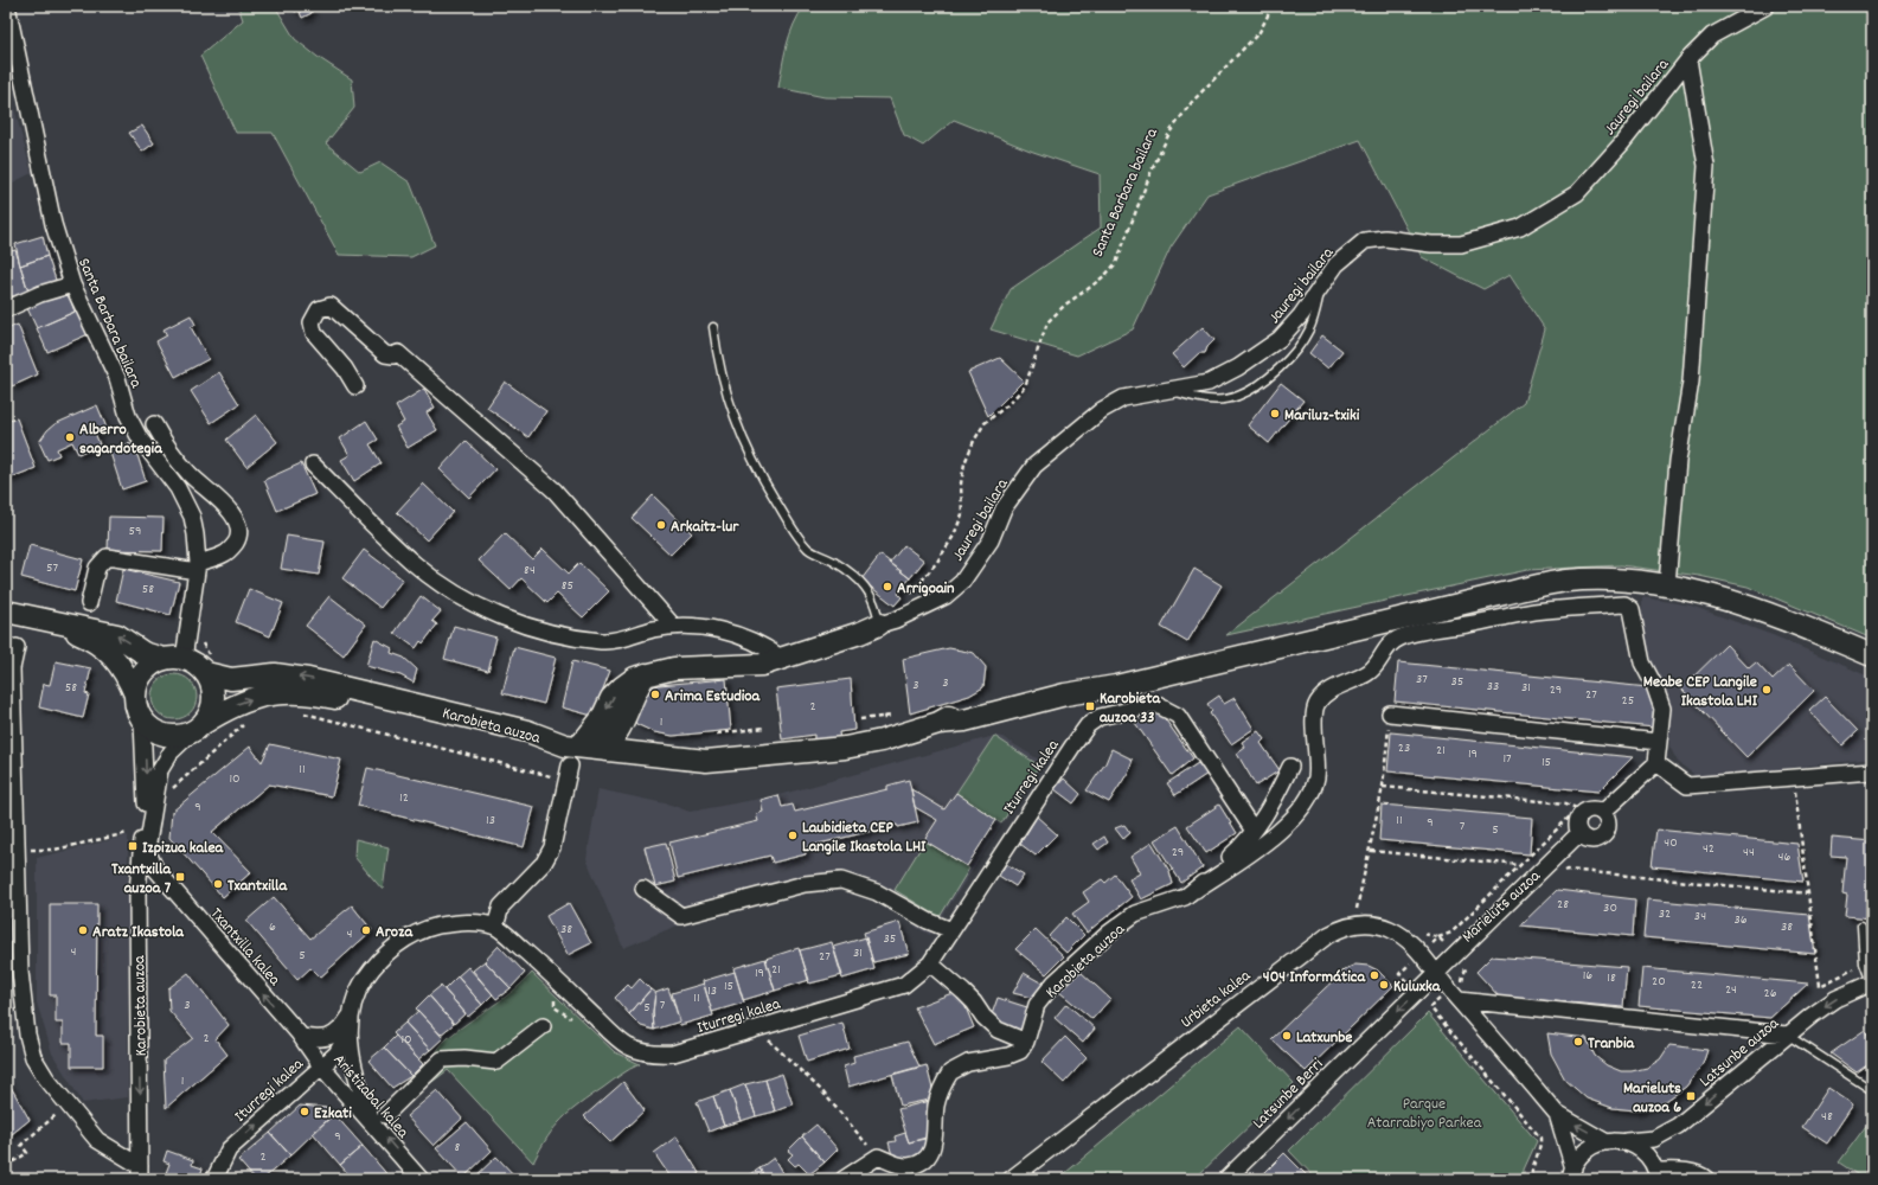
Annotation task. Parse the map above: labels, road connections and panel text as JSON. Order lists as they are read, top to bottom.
{
  "streets": {
    "main road": ["Karobieta auzoa"],
    "street": [
      "Jauregi bailara",
      "Santa Barbara bailara",
      "Iturregi kalea",
      "Marieluts auzoa",
      "Txantxilla kalea",
      "Urbieta kalea",
      "Latsunbe auzoa",
      "Latsunbe Berri",
      "Aristizabal kalea"
    ]
  },
  "crossings": [
    ["Santa Barbara bailara", "Karobieta auzoa"],
    ["Karobieta auzoa", "Iturregi kalea"],
    ["Karobieta auzoa", "Txantxilla kalea"],
    ["Iturregi kalea", "Txantxilla kalea"],
    ["Iturregi kalea", "Aristizabal kalea"],
    ["Marieluts auzoa", "Urbieta kalea"],
    ["Marieluts auzoa", "Latsunbe Berri"],
    ["Txantxilla kalea", "Aristizabal kalea"],
    ["Urbieta kalea", "Latsunbe auzoa"],
    ["Urbieta kalea", "Latsunbe Berri"]
  ],
  "one_way": [
    "Txantxilla kalea",
    "Latsunbe auzoa",
    "Latsunbe Berri",
    "Aristizabal kalea"
  ],
  "parks": ["Parque Atarrabiyo Parkea"],
  "places": {
    "other": [
      "Mariluz-txiki",
      "Alberro sagardotegia",
      "Arkaitz-lur",
      "Arrigoain",
      "Meabe CEP Langile Ikastola LHI",
      "Arima Estudioa",
      "Laubidieta CEP Langile Ikastola LHI",
      "Txantxilla",
      "Aratz Ikastola",
      "Aroza",
      "404 Informática",
      "Kuluxka",
      "Latxunbe",
      "Tranbia",
      "Ezkati"
    ],
    "transit": [
      "Karobieta auzoa 33",
      "Izpizua kalea",
      "Txantxilla auzoa 7",
      "Marieluts auzoa 6"
    ]
  },
  "house_numbers": [
    "59",
    "57",
    "84",
    "85",
    "58",
    "37",
    "35",
    "3",
    "3",
    "33",
    "58",
    "31",
    "29",
    "27",
    "25",
    "2",
    "1",
    "23",
    "21",
    "19",
    "17",
    "15",
    "11",
    "10",
    "12",
    "9",
    "13",
    "11",
    "9",
    "7",
    "5",
    "40",
    "42",
    "29",
    "44",
    "46",
    "28",
    "30",
    "32",
    "34",
    "36",
    "6",
    "38",
    "38",
    "4",
    "35",
    "4",
    "31",
    "5",
    "27",
    "21",
    "19",
    "16",
    "18",
    "20",
    "22",
    "15",
    "24",
    "13",
    "26",
    "11",
    "3",
    "7",
    "5",
    "2",
    "10",
    "1",
    "48",
    "9",
    "8",
    "2"
  ]
}
